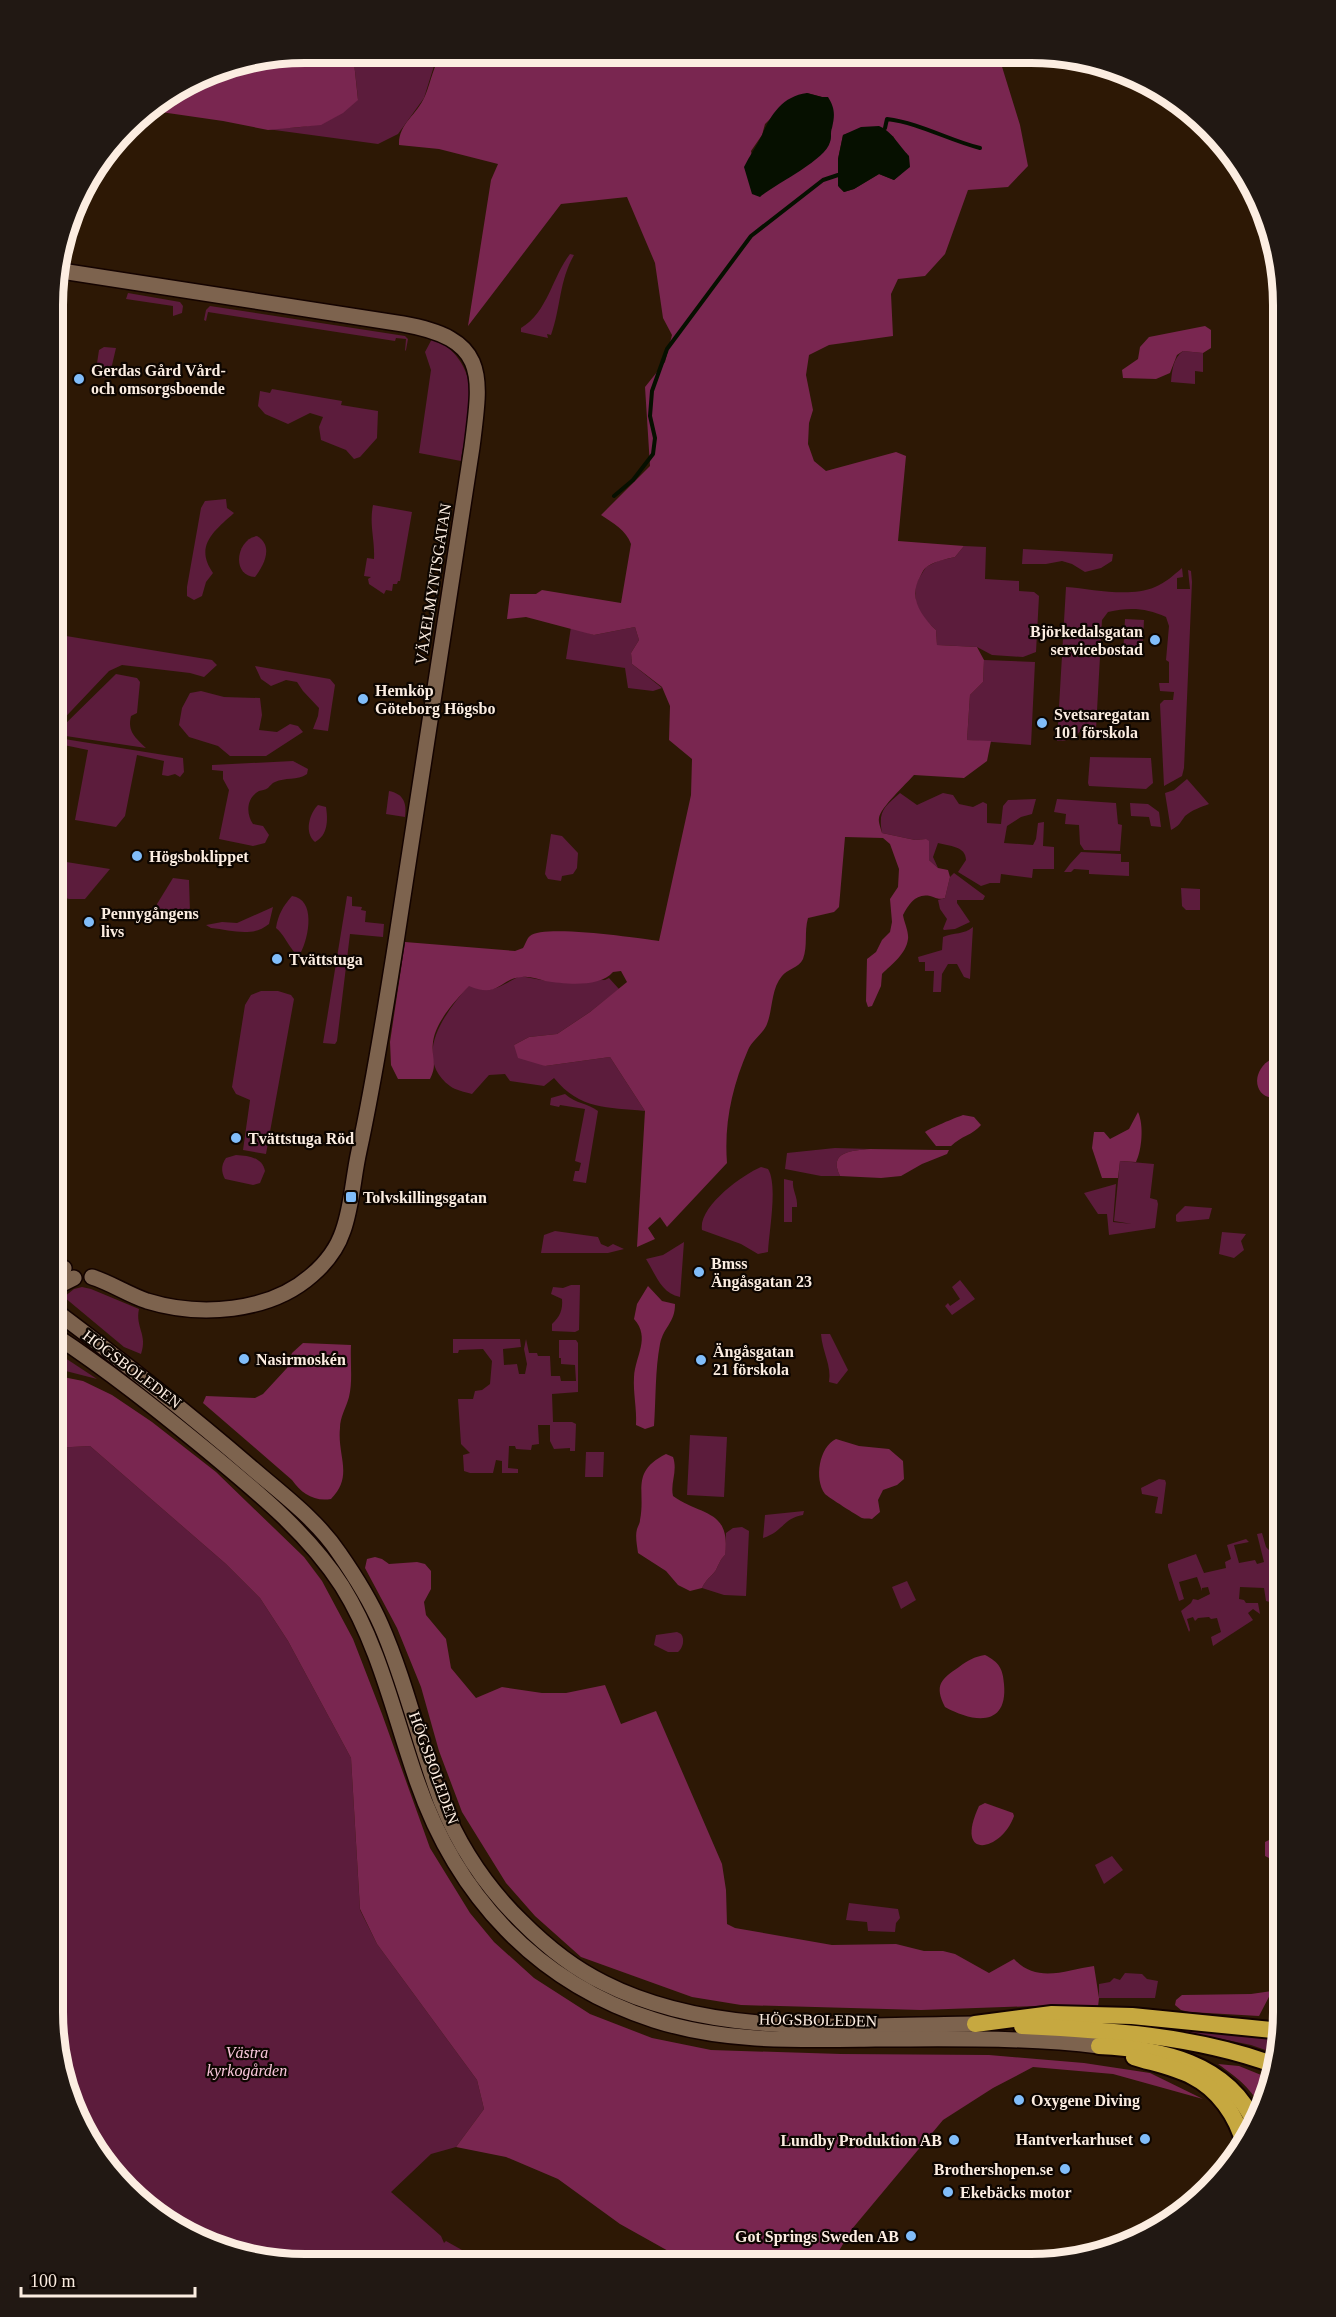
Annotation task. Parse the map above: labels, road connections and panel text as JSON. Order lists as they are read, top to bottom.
{
  "streets": {
    "main road": ["VÄXELMYNTSGATAN", "HÖGSBOLEDEN"]
  },
  "parks": ["Västra kyrkogården"],
  "places": {
    "other": [
      "Gerdas Gård Vård- och omsorgsboende",
      "Björkedalsgatan servicebostad",
      "Hemköp Göteborg Högsbo",
      "Svetsaregatan 101 förskola",
      "Högsboklippet",
      "Pennygångens livs",
      "Tvättstuga",
      "Tvättstuga Röd",
      "Bmss Ängåsgatan 23",
      "Nasirmoskén",
      "Ängåsgatan 21 förskola",
      "Oxygene Diving",
      "Hantverkarhuset",
      "Lundby Produktion AB",
      "Brothershopen.se",
      "Ekebäcks motor",
      "Got Springs Sweden AB"
    ],
    "transit": ["Tolvskillingsgatan"]
  },
  "scale_bar": "100 m"
}
